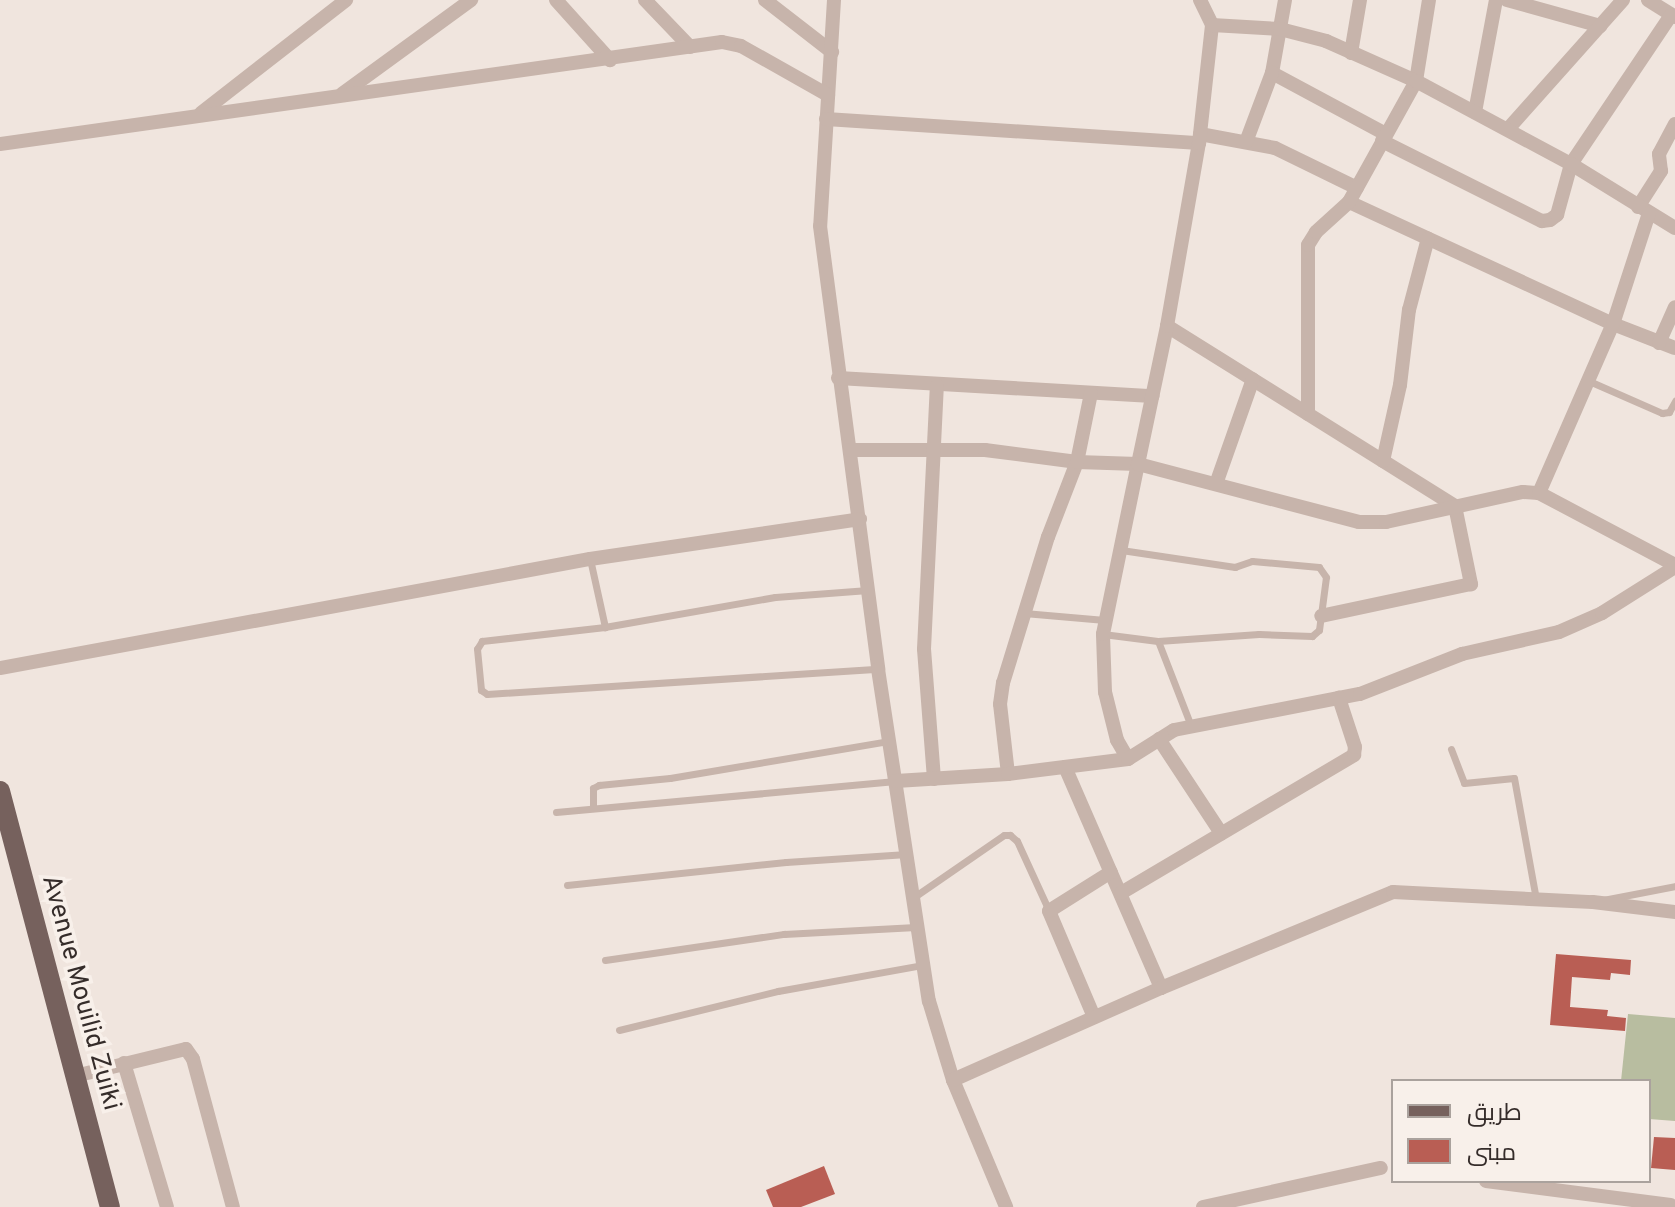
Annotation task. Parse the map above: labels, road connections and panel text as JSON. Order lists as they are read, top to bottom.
{
  "streets": {
    "main road": ["Avenue Mouilid Zuiki"]
  },
  "legend": ["طريق", "مبنى"]
}
